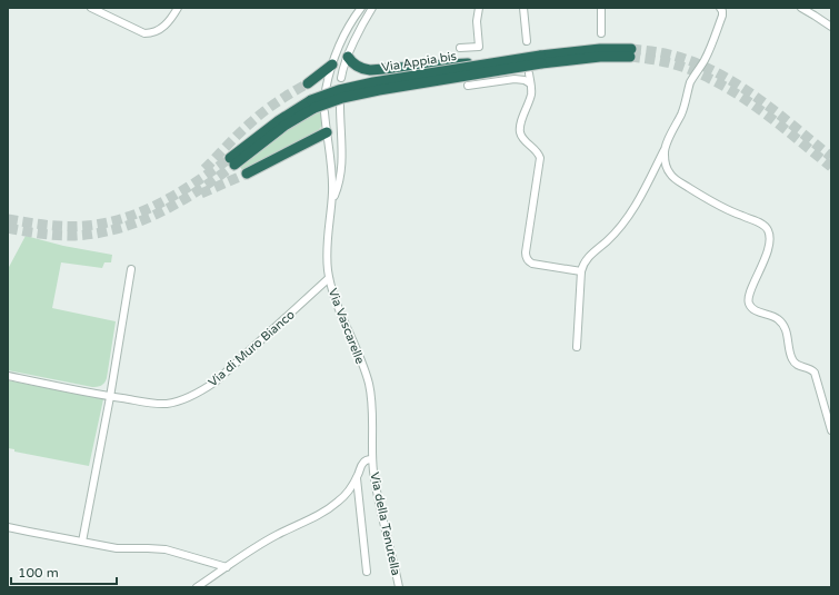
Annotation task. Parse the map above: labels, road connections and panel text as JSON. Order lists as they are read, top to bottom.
{
  "streets": {
    "highway": ["Via Appia bis"],
    "street": ["Via Vascarelle", "Via di Muro Bianco", "Via della Tenutella"]
  },
  "crossings": [
    ["Via Appia bis", "Via Vascarelle"],
    ["Via Vascarelle", "Via di Muro Bianco"],
    ["Via Vascarelle", "Via della Tenutella"]
  ],
  "scale_bar": "100 m"
}
